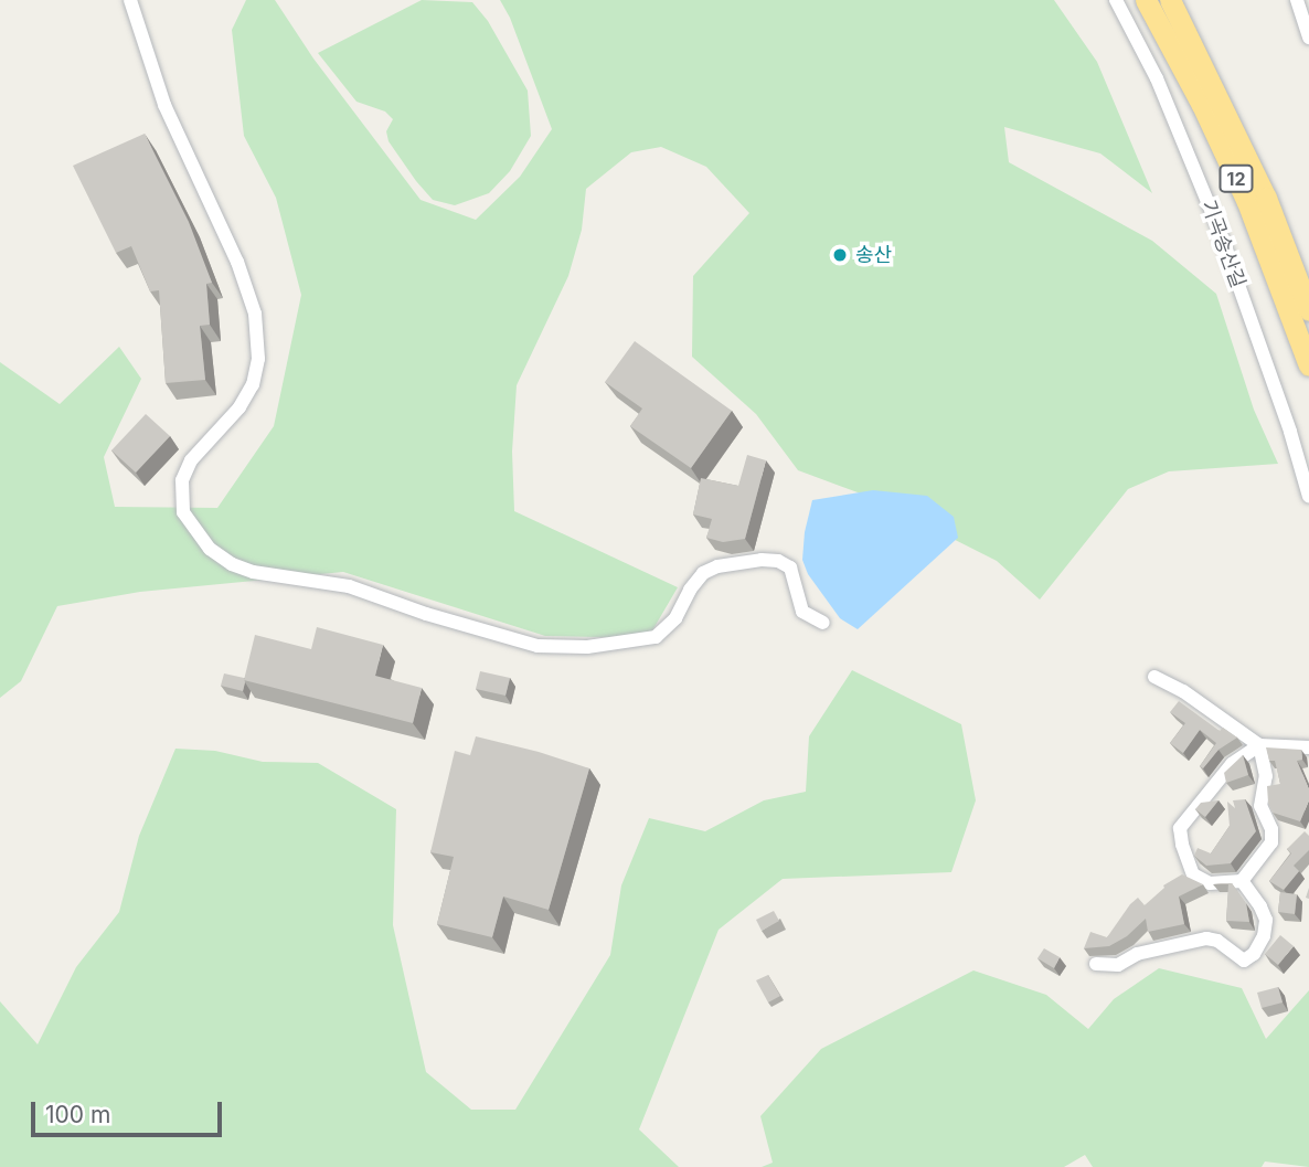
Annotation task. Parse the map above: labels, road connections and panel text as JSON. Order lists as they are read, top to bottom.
{
  "streets": {
    "highway": ["12"],
    "street": ["기곡송산길"]
  },
  "places": ["송산"],
  "scale_bar": "100 m"
}
